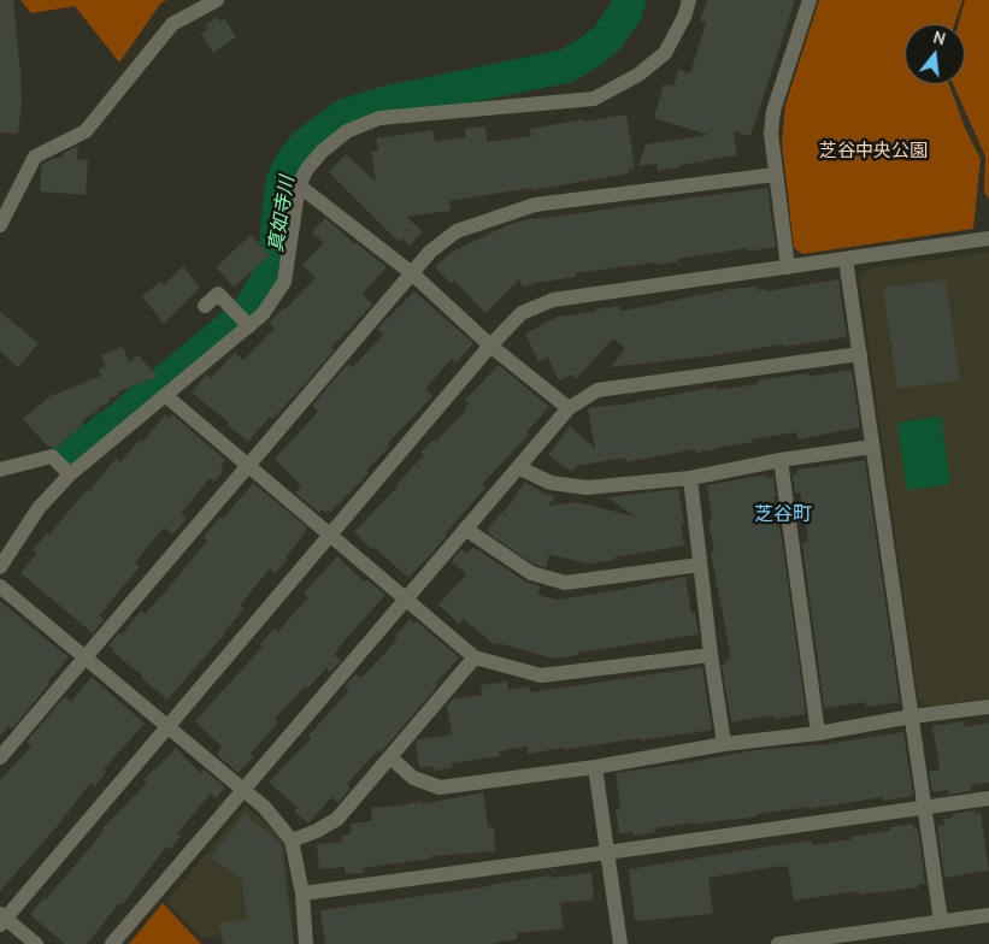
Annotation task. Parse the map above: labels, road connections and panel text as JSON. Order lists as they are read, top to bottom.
{
  "districts": ["芝谷町"],
  "water": ["真如寺川"],
  "parks": ["芝谷中央公園"],
  "north": "top"
}
